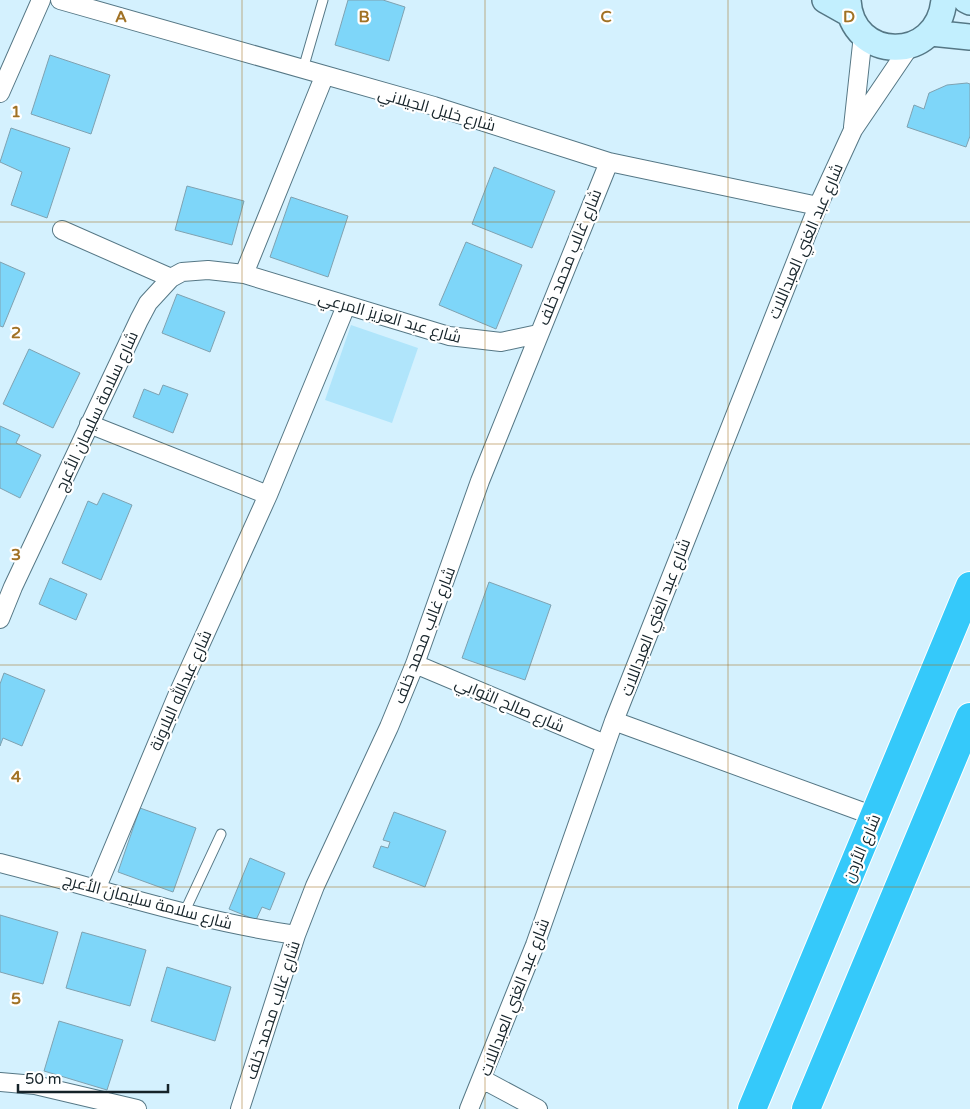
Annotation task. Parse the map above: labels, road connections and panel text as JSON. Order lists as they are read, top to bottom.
{
  "streets": {
    "highway": ["شارع الأردن"],
    "street": [
      "شارع خليل الجيلاني",
      "شارع عبد الغني العبداللات",
      "شارع غالب محمد خلف",
      "شارع عبد العزيز المرعي",
      "شارع سلامة سليمان الأعرج",
      "شارع عبدالله البلاونة",
      "شارع صالح الثوابي"
    ]
  },
  "crossings": [
    ["شارع خليل الجيلاني", "شارع عبد الغني العبداللات"],
    ["شارع خليل الجيلاني", "شارع غالب محمد خلف"],
    ["شارع عبد الغني العبداللات", "شارع صالح الثوابي"],
    ["شارع غالب محمد خلف", "شارع عبد العزيز المرعي"],
    ["شارع غالب محمد خلف", "شارع سلامة سليمان الأعرج"],
    ["شارع غالب محمد خلف", "شارع صالح الثوابي"],
    ["شارع عبد العزيز المرعي", "شارع سلامة سليمان الأعرج"],
    ["شارع عبد العزيز المرعي", "شارع عبدالله البلاونة"],
    ["شارع سلامة سليمان الأعرج", "شارع عبدالله البلاونة"]
  ],
  "scale_bar": "50 m",
  "grid": {
    "columns": [
      "A",
      "B",
      "C",
      "D"
    ],
    "rows": [
      "1",
      "2",
      "3",
      "4",
      "5"
    ]
  }
}
